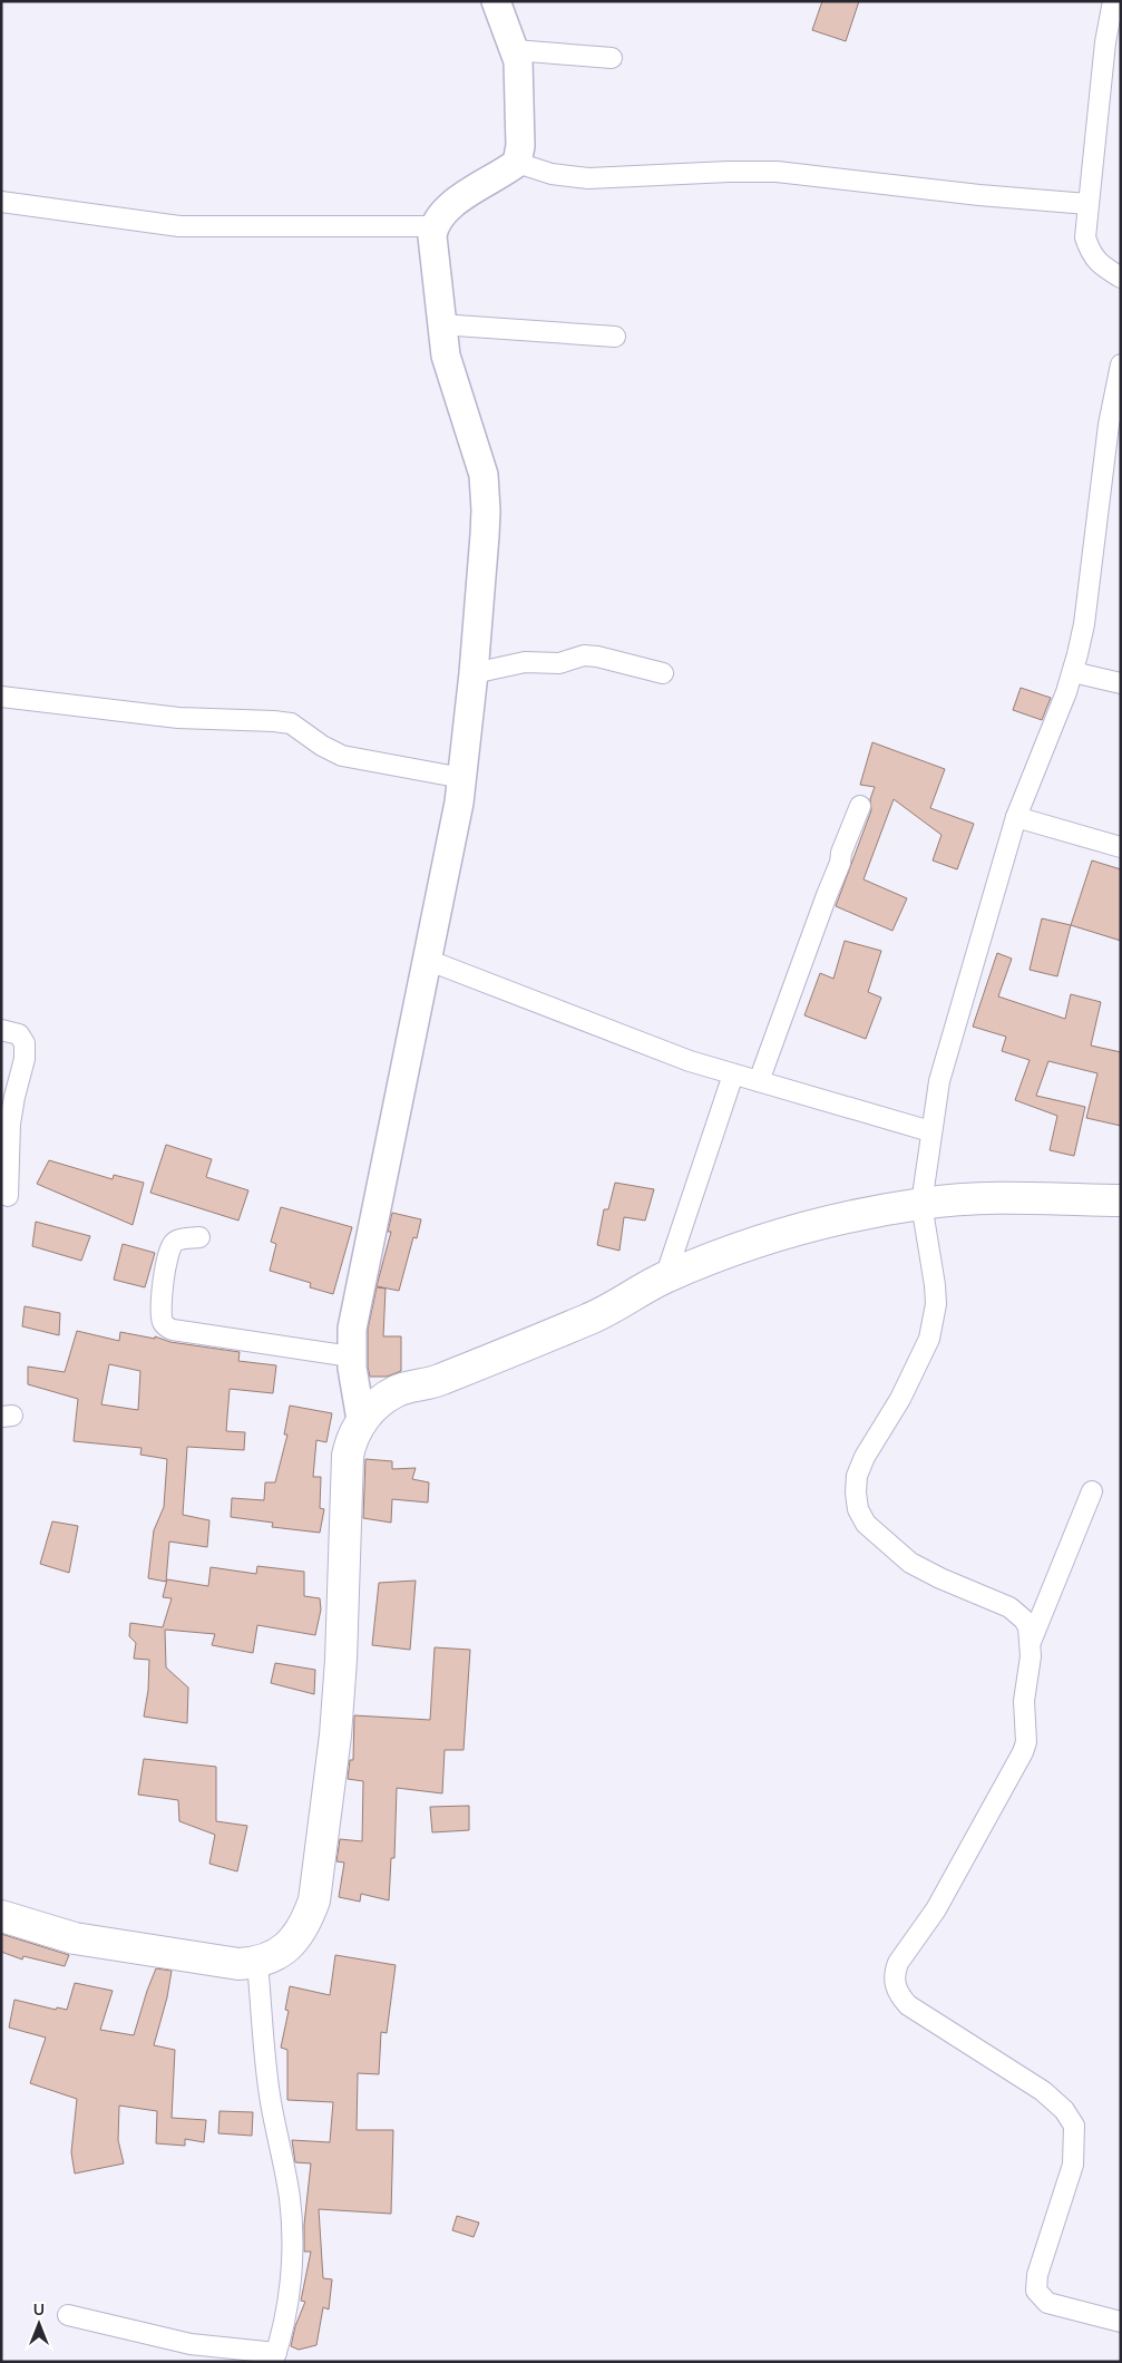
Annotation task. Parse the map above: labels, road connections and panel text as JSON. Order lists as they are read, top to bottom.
{
  "north": "top"
}
